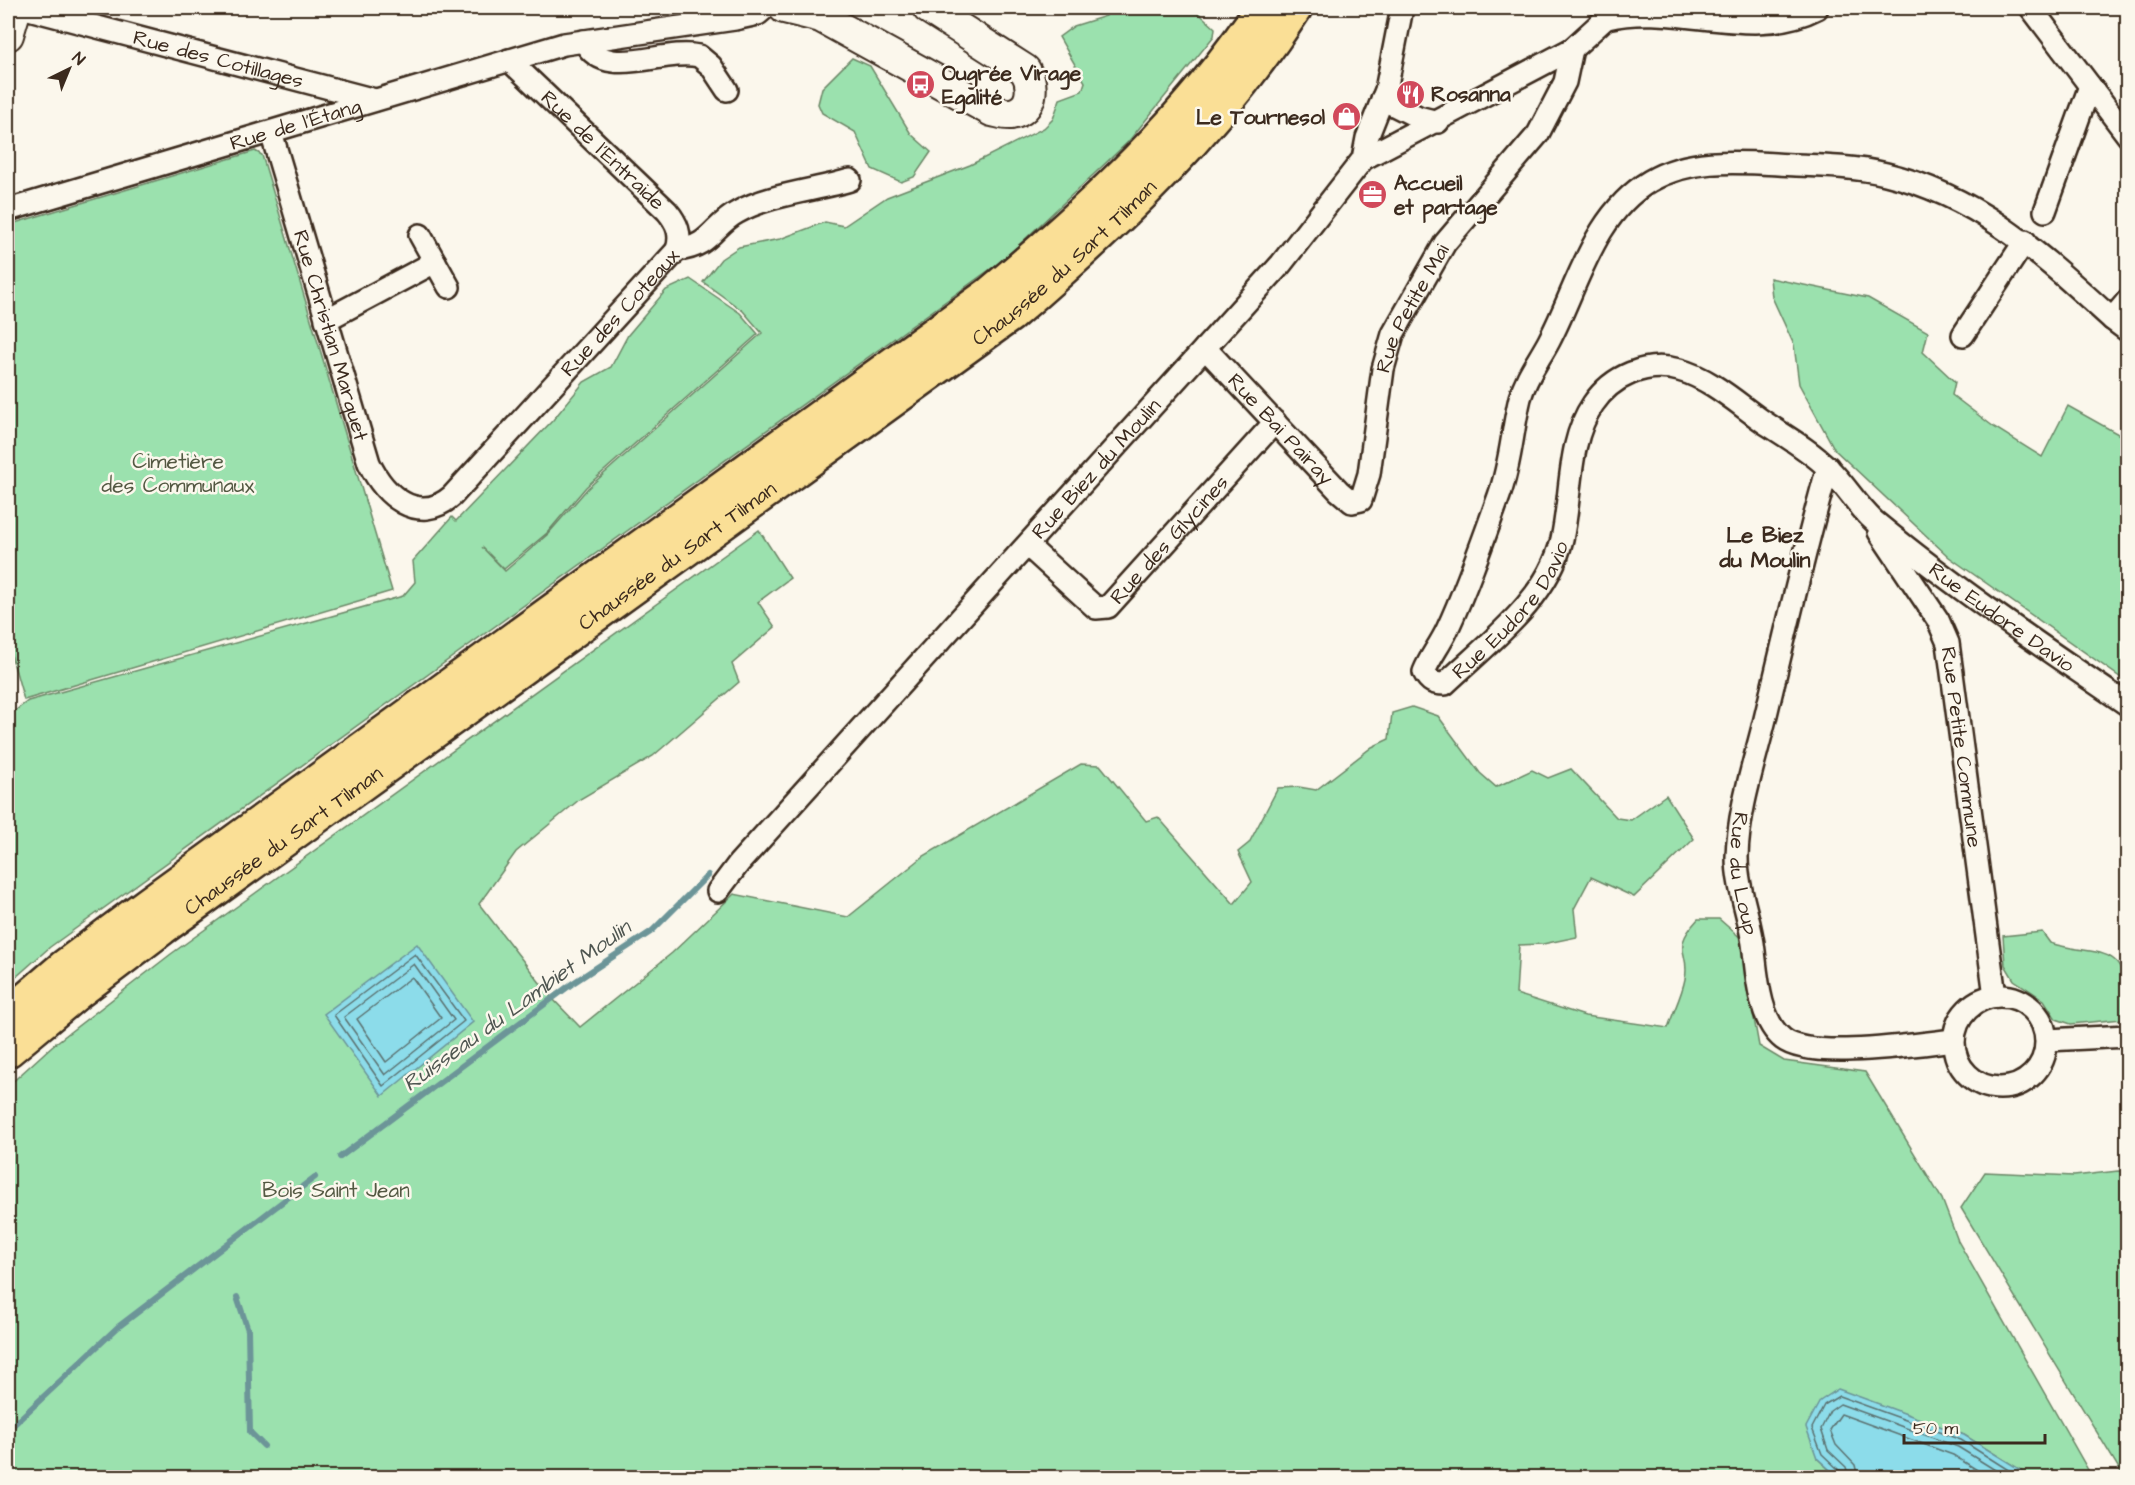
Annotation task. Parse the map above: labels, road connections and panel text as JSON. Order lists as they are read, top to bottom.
{
  "streets": {
    "highway": ["Chaussée du Sart Tilman"],
    "street": [
      "Rue des Cotillages",
      "Rue de l'Étang",
      "Rue de l'Entraide",
      "Rue Petite Mai",
      "Rue des Coteaux",
      "Rue Christian Marquet",
      "Rue Bai Pairay",
      "Rue Biez du Moulin",
      "Rue des Glycines",
      "Rue Eudore Davio",
      "Rue Petite Commune",
      "Rue du Loup"
    ]
  },
  "crossings": [
    ["Rue des Cotillages", "Rue de l'Étang"],
    ["Rue de l'Étang", "Rue de l'Entraide"],
    ["Rue de l'Étang", "Rue Christian Marquet"],
    ["Rue de l'Entraide", "Rue des Coteaux"],
    ["Rue Petite Mai", "Rue Bai Pairay"],
    ["Rue des Coteaux", "Rue Christian Marquet"],
    ["Rue Bai Pairay", "Rue Biez du Moulin"],
    ["Rue Bai Pairay", "Rue des Glycines"],
    ["Rue Biez du Moulin", "Rue des Glycines"],
    ["Rue Eudore Davio", "Rue Petite Commune"],
    ["Rue Eudore Davio", "Rue du Loup"],
    ["Rue Petite Commune", "Rue du Loup"]
  ],
  "districts": ["Le Biez du Moulin"],
  "water": ["Ruisseau du Lambiet Moulin"],
  "parks": ["Cimetière des Communaux", "Bois Saint Jean"],
  "places": {
    "bus stop": ["Ougrée Virage Egalité"],
    "restaurant": ["Rosanna"],
    "shop": ["Le Tournesol"],
    "office": ["Accueil et partage"]
  },
  "scale_bar": "50 m",
  "north": "top right"
}
